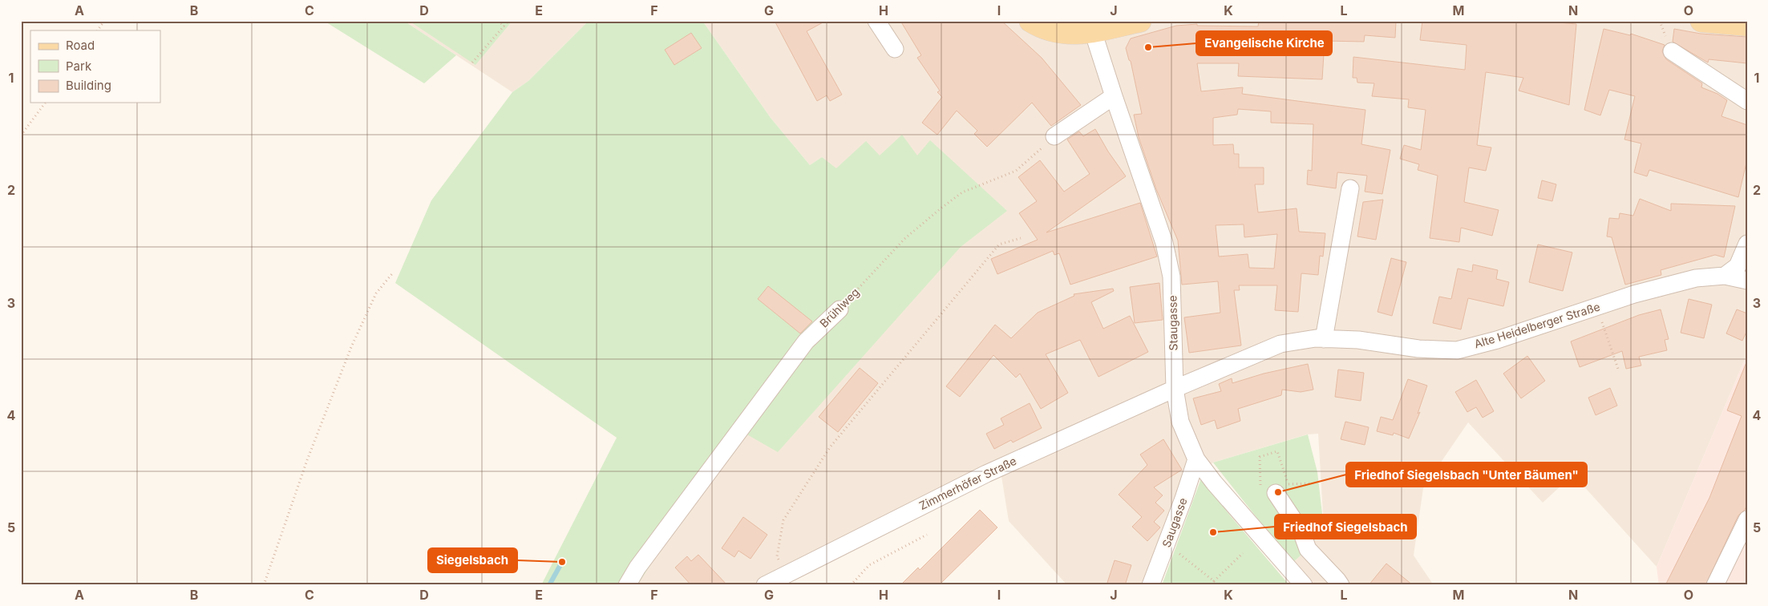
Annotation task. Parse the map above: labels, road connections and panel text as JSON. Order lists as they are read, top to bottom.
{
  "streets": {
    "street": [
      "Brühlweg",
      "Staugasse",
      "Alte Heidelberger Straße",
      "Zimmerhöfer Straße",
      "Saugasse"
    ]
  },
  "crossings": [
    ["Staugasse", "Alte Heidelberger Straße"],
    ["Staugasse", "Zimmerhöfer Straße"],
    ["Staugasse", "Saugasse"],
    ["Alte Heidelberger Straße", "Zimmerhöfer Straße"]
  ],
  "places": [
    "Evangelische Kirche",
    "Friedhof Siegelsbach \"Unter Bäumen\"",
    "Friedhof Siegelsbach",
    "Siegelsbach"
  ],
  "legend": ["Road", "Park", "Building"],
  "grid": {
    "columns": [
      "A",
      "B",
      "C",
      "D",
      "E",
      "F",
      "G",
      "H",
      "I",
      "J",
      "K",
      "L",
      "M",
      "N",
      "O"
    ],
    "rows": [
      "1",
      "2",
      "3",
      "4",
      "5"
    ]
  }
}
